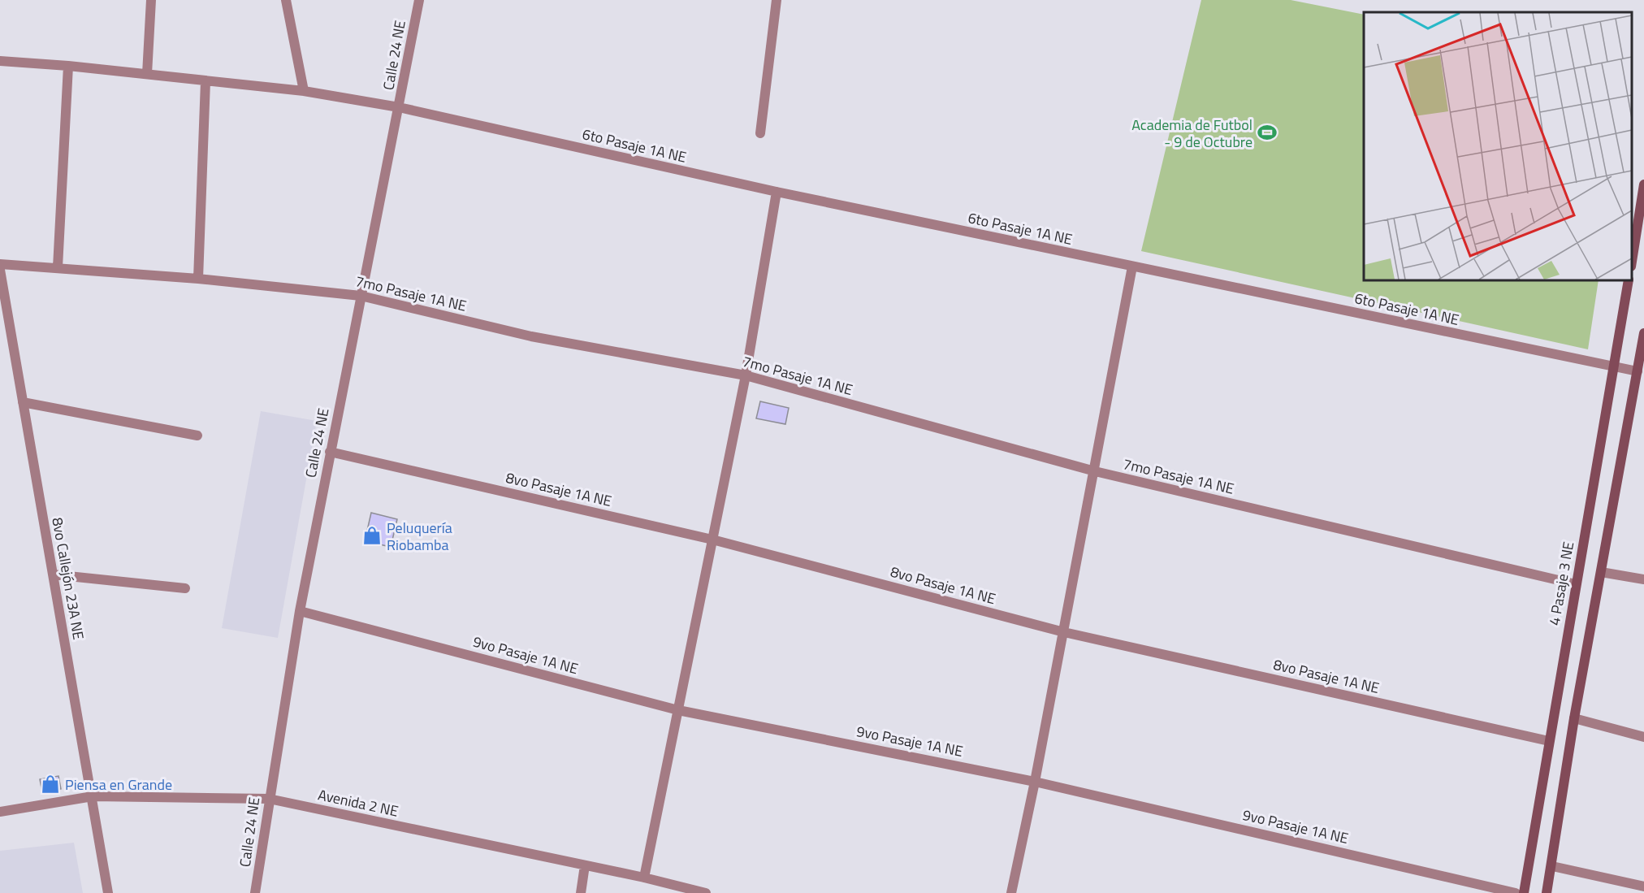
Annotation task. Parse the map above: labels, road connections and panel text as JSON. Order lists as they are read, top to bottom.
{
  "streets": {
    "street": [
      "Calle 24 NE",
      "6to Pasaje 1A NE",
      "7mo Pasaje 1A NE",
      "8vo Pasaje 1A NE",
      "8vo Callejón 23A NE",
      "4 Pasaje 3 NE",
      "9vo Pasaje 1A NE",
      "Avenida 2 NE"
    ]
  },
  "crossings": [
    ["Calle 24 NE", "6to Pasaje 1A NE"],
    ["Calle 24 NE", "7mo Pasaje 1A NE"],
    ["Calle 24 NE", "8vo Pasaje 1A NE"],
    ["Calle 24 NE", "9vo Pasaje 1A NE"],
    ["Calle 24 NE", "Avenida 2 NE"],
    ["6to Pasaje 1A NE", "4 Pasaje 3 NE"],
    ["7mo Pasaje 1A NE", "4 Pasaje 3 NE"],
    ["8vo Pasaje 1A NE", "4 Pasaje 3 NE"],
    ["8vo Callejón 23A NE", "Avenida 2 NE"]
  ],
  "places": {
    "sports": ["Academia de Futbol - 9 de Octubre"],
    "shop": ["Peluquería Riobamba", "Piensa en Grande"]
  }
}
